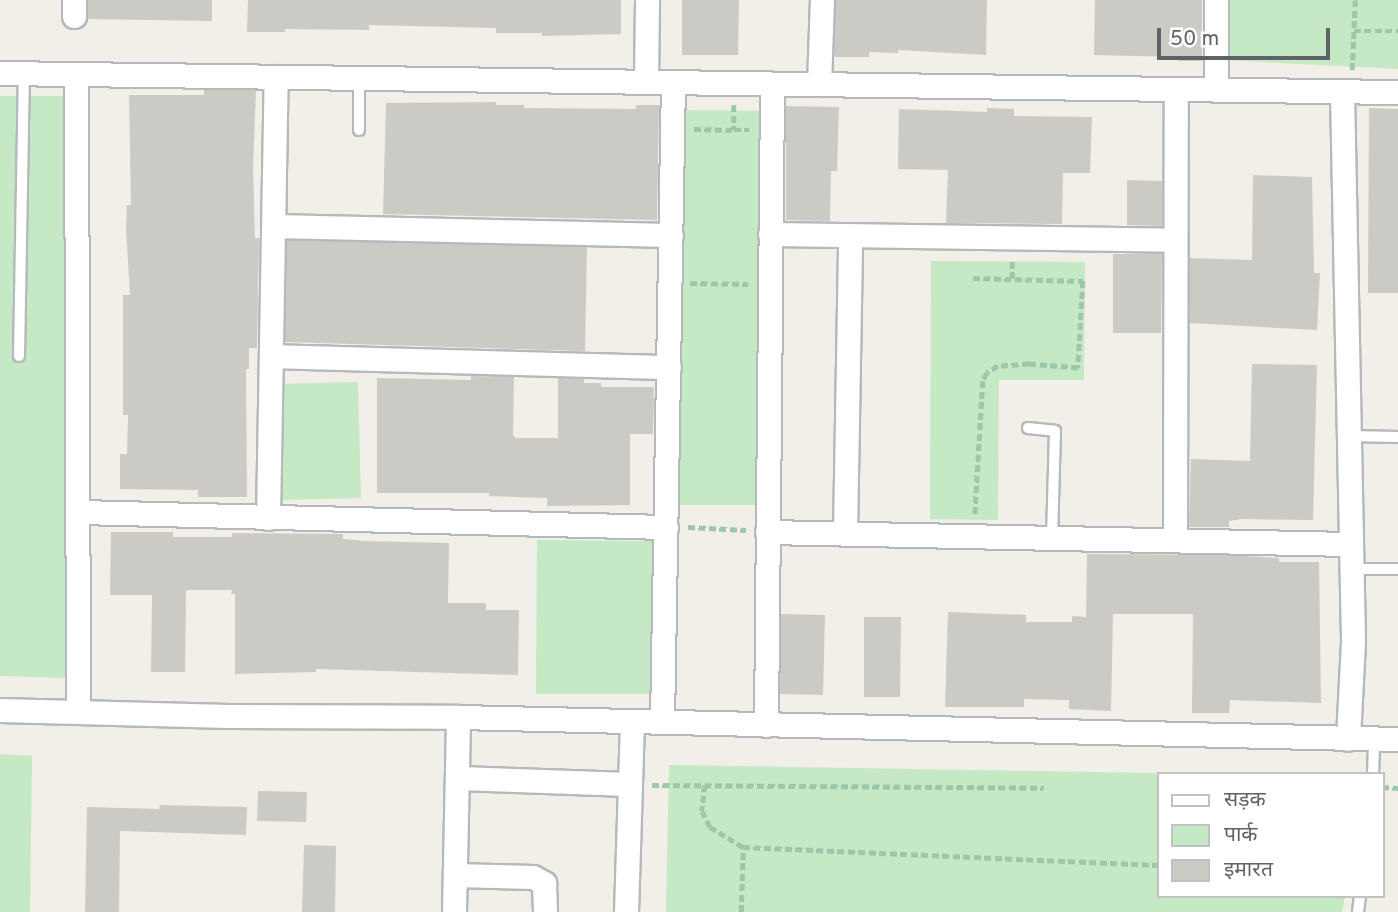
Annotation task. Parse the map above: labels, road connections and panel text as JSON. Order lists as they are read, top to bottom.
{
  "legend": ["सड़क", "पार्क", "इमारत"],
  "scale_bar": "50 m"
}
